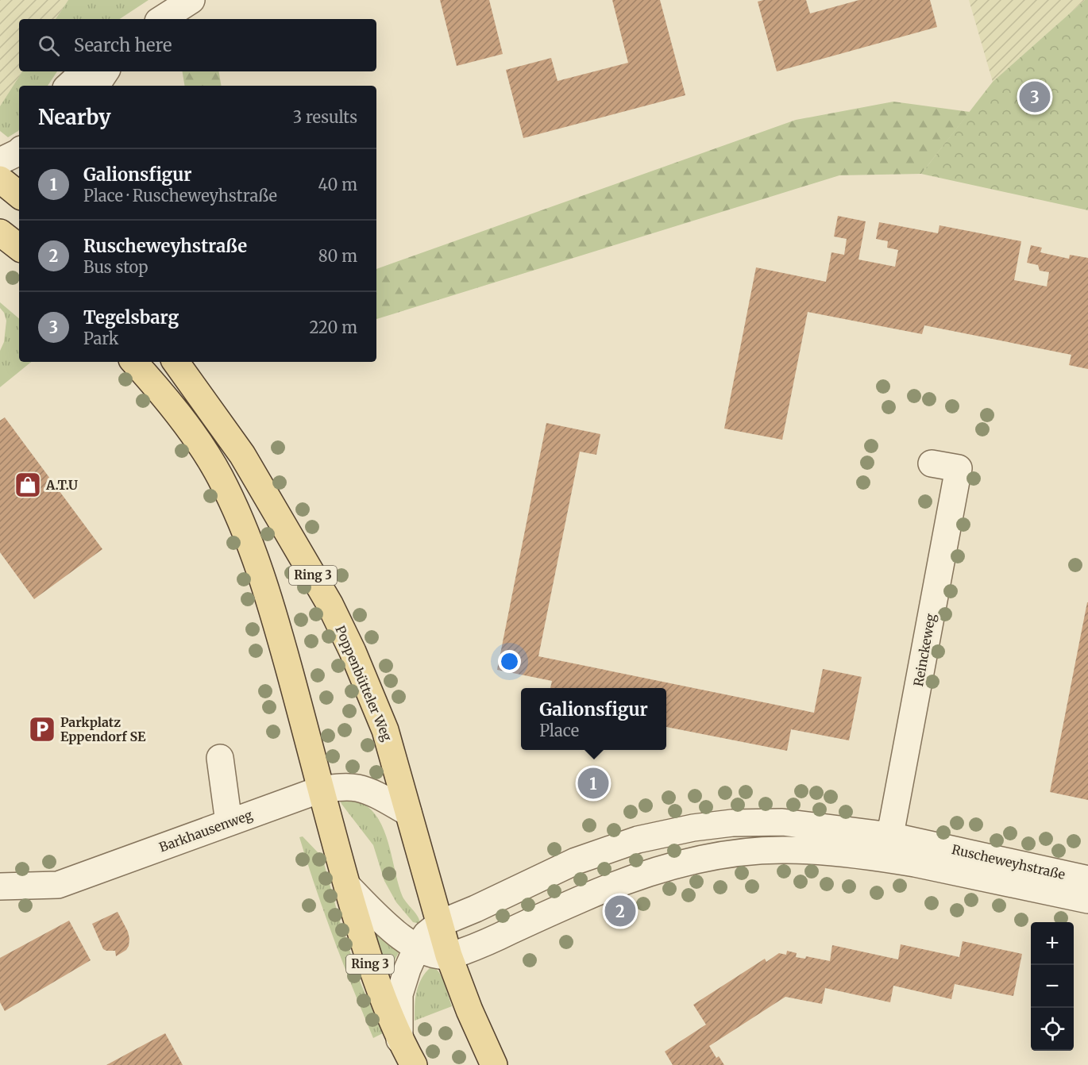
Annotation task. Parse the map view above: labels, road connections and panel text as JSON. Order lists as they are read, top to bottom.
{
  "streets": {
    "main road": ["Ring 3", "Poppenbütteler Weg"],
    "street": ["Reinckeweg", "Barkhausenweg", "Ruscheweyhstraße"]
  },
  "crossings": [
    ["Ring 3", "Barkhausenweg"],
    ["Ring 3", "Ruscheweyhstraße"],
    ["Reinckeweg", "Ruscheweyhstraße"],
    ["Poppenbütteler Weg", "Barkhausenweg"],
    ["Poppenbütteler Weg", "Ruscheweyhstraße"]
  ],
  "places": {
    "shop": ["A.T.U"],
    "parking": ["Parkplatz Eppendorf SE"]
  },
  "page": {
    "search": "Search here",
    "pins": ["3", "1", "2"],
    "heading": ["Nearby", "3 results"],
    "list": [
      {
        "mark": "1",
        "name": "Galionsfigur",
        "note": "Place · Ruscheweyhstraße",
        "value": "40 m"
      },
      {
        "mark": "2",
        "name": "Ruscheweyhstraße",
        "note": "Bus stop",
        "value": "80 m"
      },
      {
        "mark": "3",
        "name": "Tegelsbarg",
        "note": "Park",
        "value": "220 m"
      }
    ],
    "popup": ["Galionsfigur", "Place"],
    "map_buttons": ["+", "−"]
  }
}
